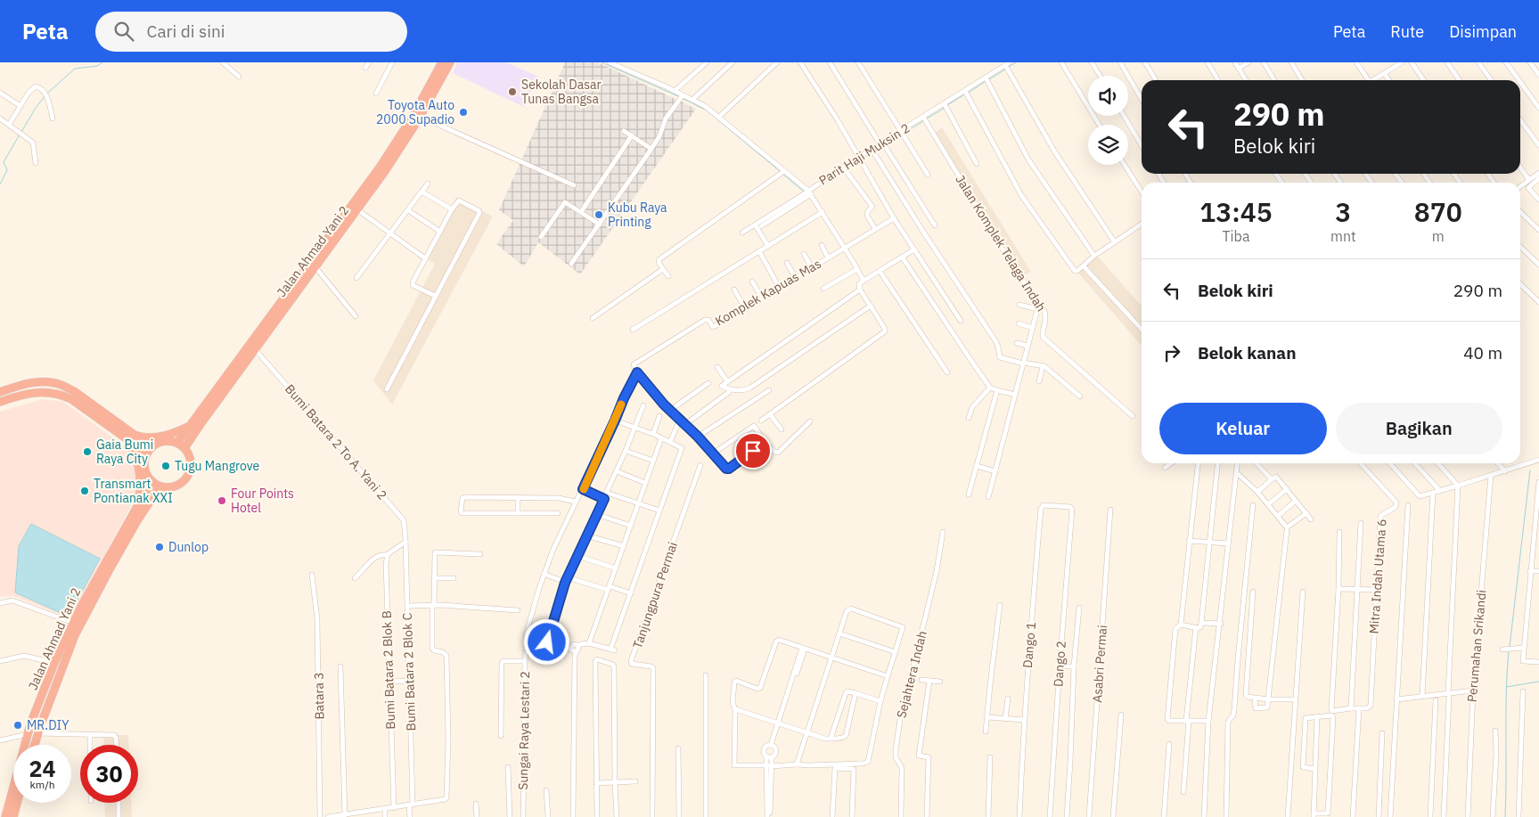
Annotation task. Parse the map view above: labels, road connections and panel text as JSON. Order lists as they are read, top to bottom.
{
  "streets": {
    "highway": ["Jalan Ahmad Yani 2"],
    "street": [
      "Parit Haji Muksin 2",
      "Jalan Komplek Telaga Indah",
      "Komplek Kapuas Mas",
      "Bumi Batara 2 To A. Yani 2",
      "Mitra Indah Utama 6",
      "Tanjungpura Permai",
      "Dango 1",
      "Perumahan Srikandi",
      "Dango 2",
      "Asabri Permai",
      "Bumi Batara 2 Blok B",
      "Bumi Batara 2 Blok C",
      "Sejahtera Indah",
      "Batara 3",
      "Sungai Raya Lestari 2"
    ]
  },
  "crossings": [
    ["Parit Haji Muksin 2", "Jalan Komplek Telaga Indah"],
    ["Jalan Ahmad Yani 2", "Bumi Batara 2 To A. Yani 2"],
    ["Bumi Batara 2 To A. Yani 2", "Bumi Batara 2 Blok C"],
    ["Dango 1", "Dango 2"]
  ],
  "places": [
    "Sekolah Dasar Tunas Bangsa",
    "Toyota Auto 2000 Supadio",
    "Kubu Raya Printing",
    "Gaia Bumi Raya City",
    "Tugu Mangrove",
    "Transmart Pontianak XXI",
    "Four Points Hotel",
    "Dunlop",
    "MR.DIY"
  ],
  "page": {
    "header": "Peta",
    "search": "Cari di sini",
    "nav": ["Peta", "Rute", "Disimpan"],
    "turn": ["290 m", "Belok kiri"],
    "eta": [
      "13:45",
      "Tiba",
      "3",
      "mnt",
      "870",
      "m"
    ],
    "list": [
      {
        "name": "Belok kiri",
        "value": "290 m"
      },
      {
        "name": "Belok kanan",
        "value": "40 m"
      }
    ],
    "buttons": ["Keluar", "Bagikan"],
    "speed": "24 km/h",
    "limit": "30"
  }
}
